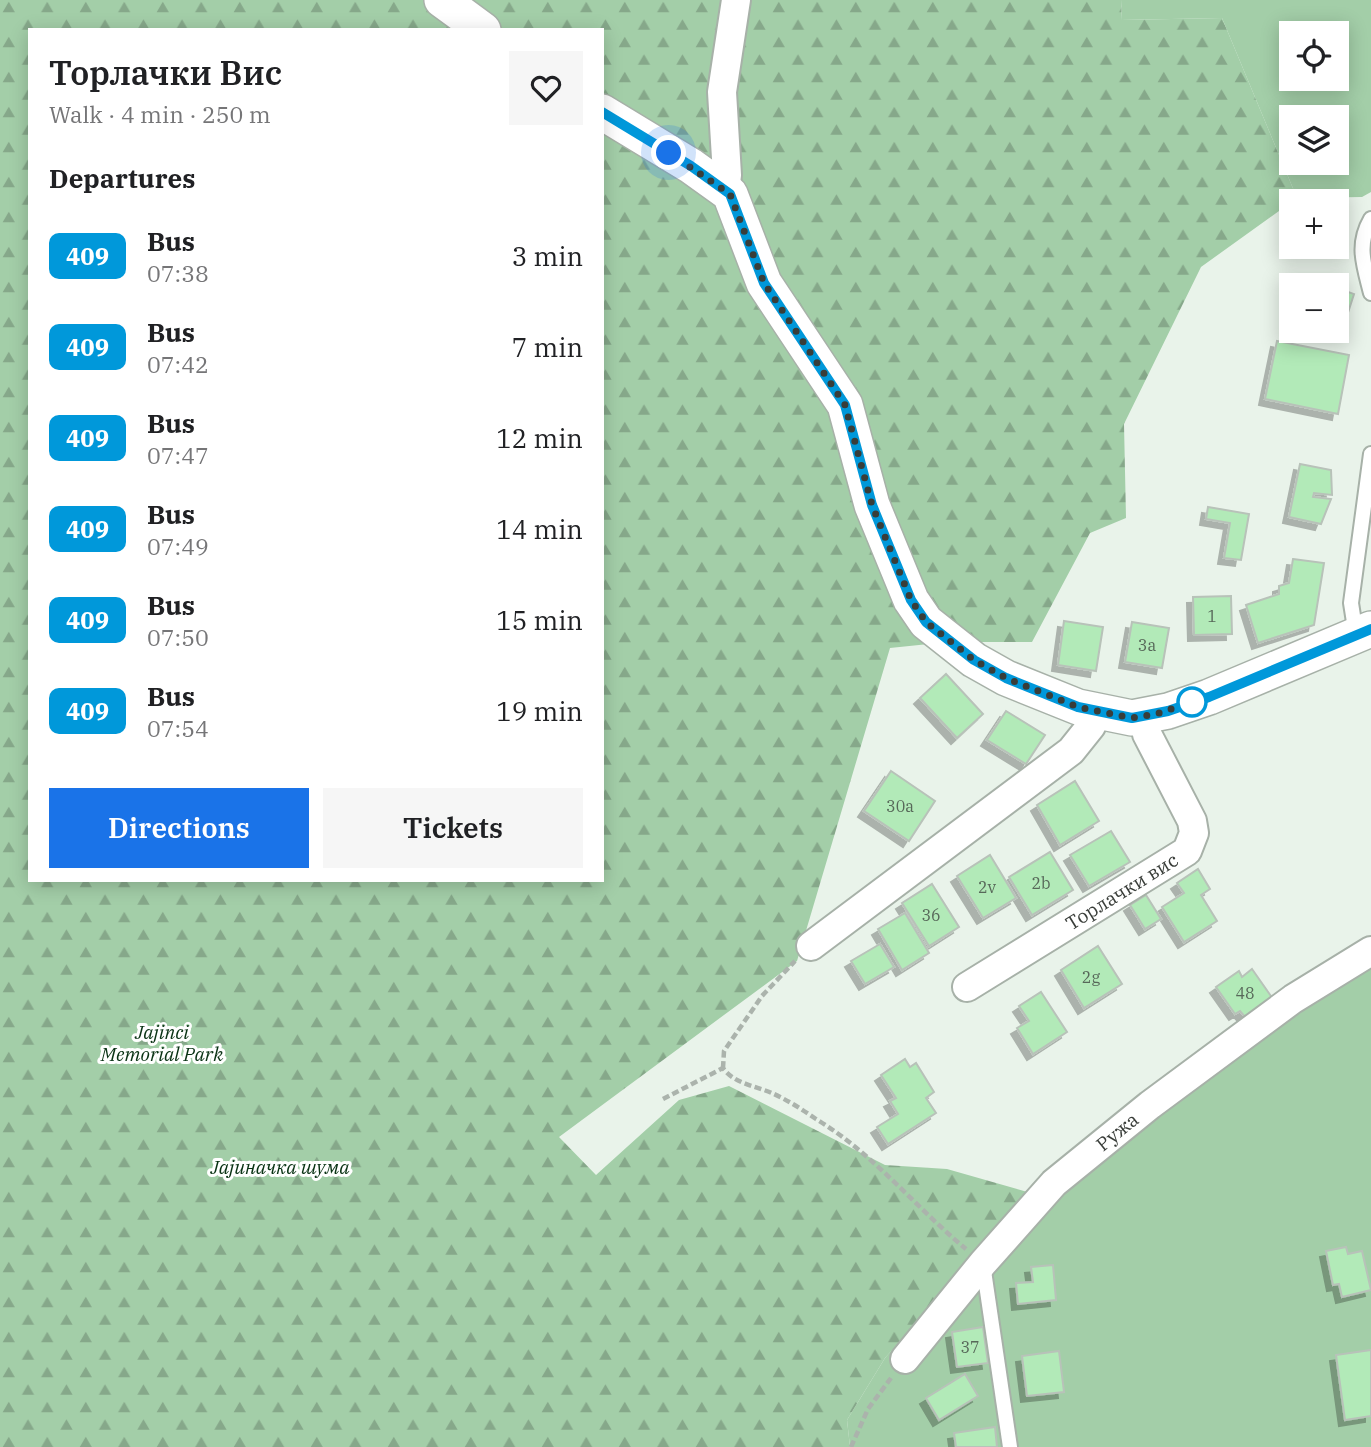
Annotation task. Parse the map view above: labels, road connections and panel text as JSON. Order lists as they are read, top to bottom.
{
  "streets": {
    "street": ["Торлачки вис", "Ружа"]
  },
  "parks": ["Jajinci Memorial Park", "Јајиначка шума"],
  "lines": ["bus line 409"],
  "house_numbers": [
    "1",
    "3a",
    "30a",
    "2b",
    "2v",
    "36",
    "2g",
    "48",
    "37"
  ],
  "page": {
    "map_buttons": ["+", "−"],
    "heading": [
      ["Торлачки Вис", "Walk · 4 min · 250 m"],
      "Departures"
    ],
    "list": [
      {
        "mark": "409",
        "name": "Bus",
        "note": "07:38",
        "value": "3 min"
      },
      {
        "mark": "409",
        "name": "Bus",
        "note": "07:42",
        "value": "7 min"
      },
      {
        "mark": "409",
        "name": "Bus",
        "note": "07:47",
        "value": "12 min"
      },
      {
        "mark": "409",
        "name": "Bus",
        "note": "07:49",
        "value": "14 min"
      },
      {
        "mark": "409",
        "name": "Bus",
        "note": "07:50",
        "value": "15 min"
      },
      {
        "mark": "409",
        "name": "Bus",
        "note": "07:54",
        "value": "19 min"
      }
    ],
    "buttons": ["Directions", "Tickets"]
  }
}
